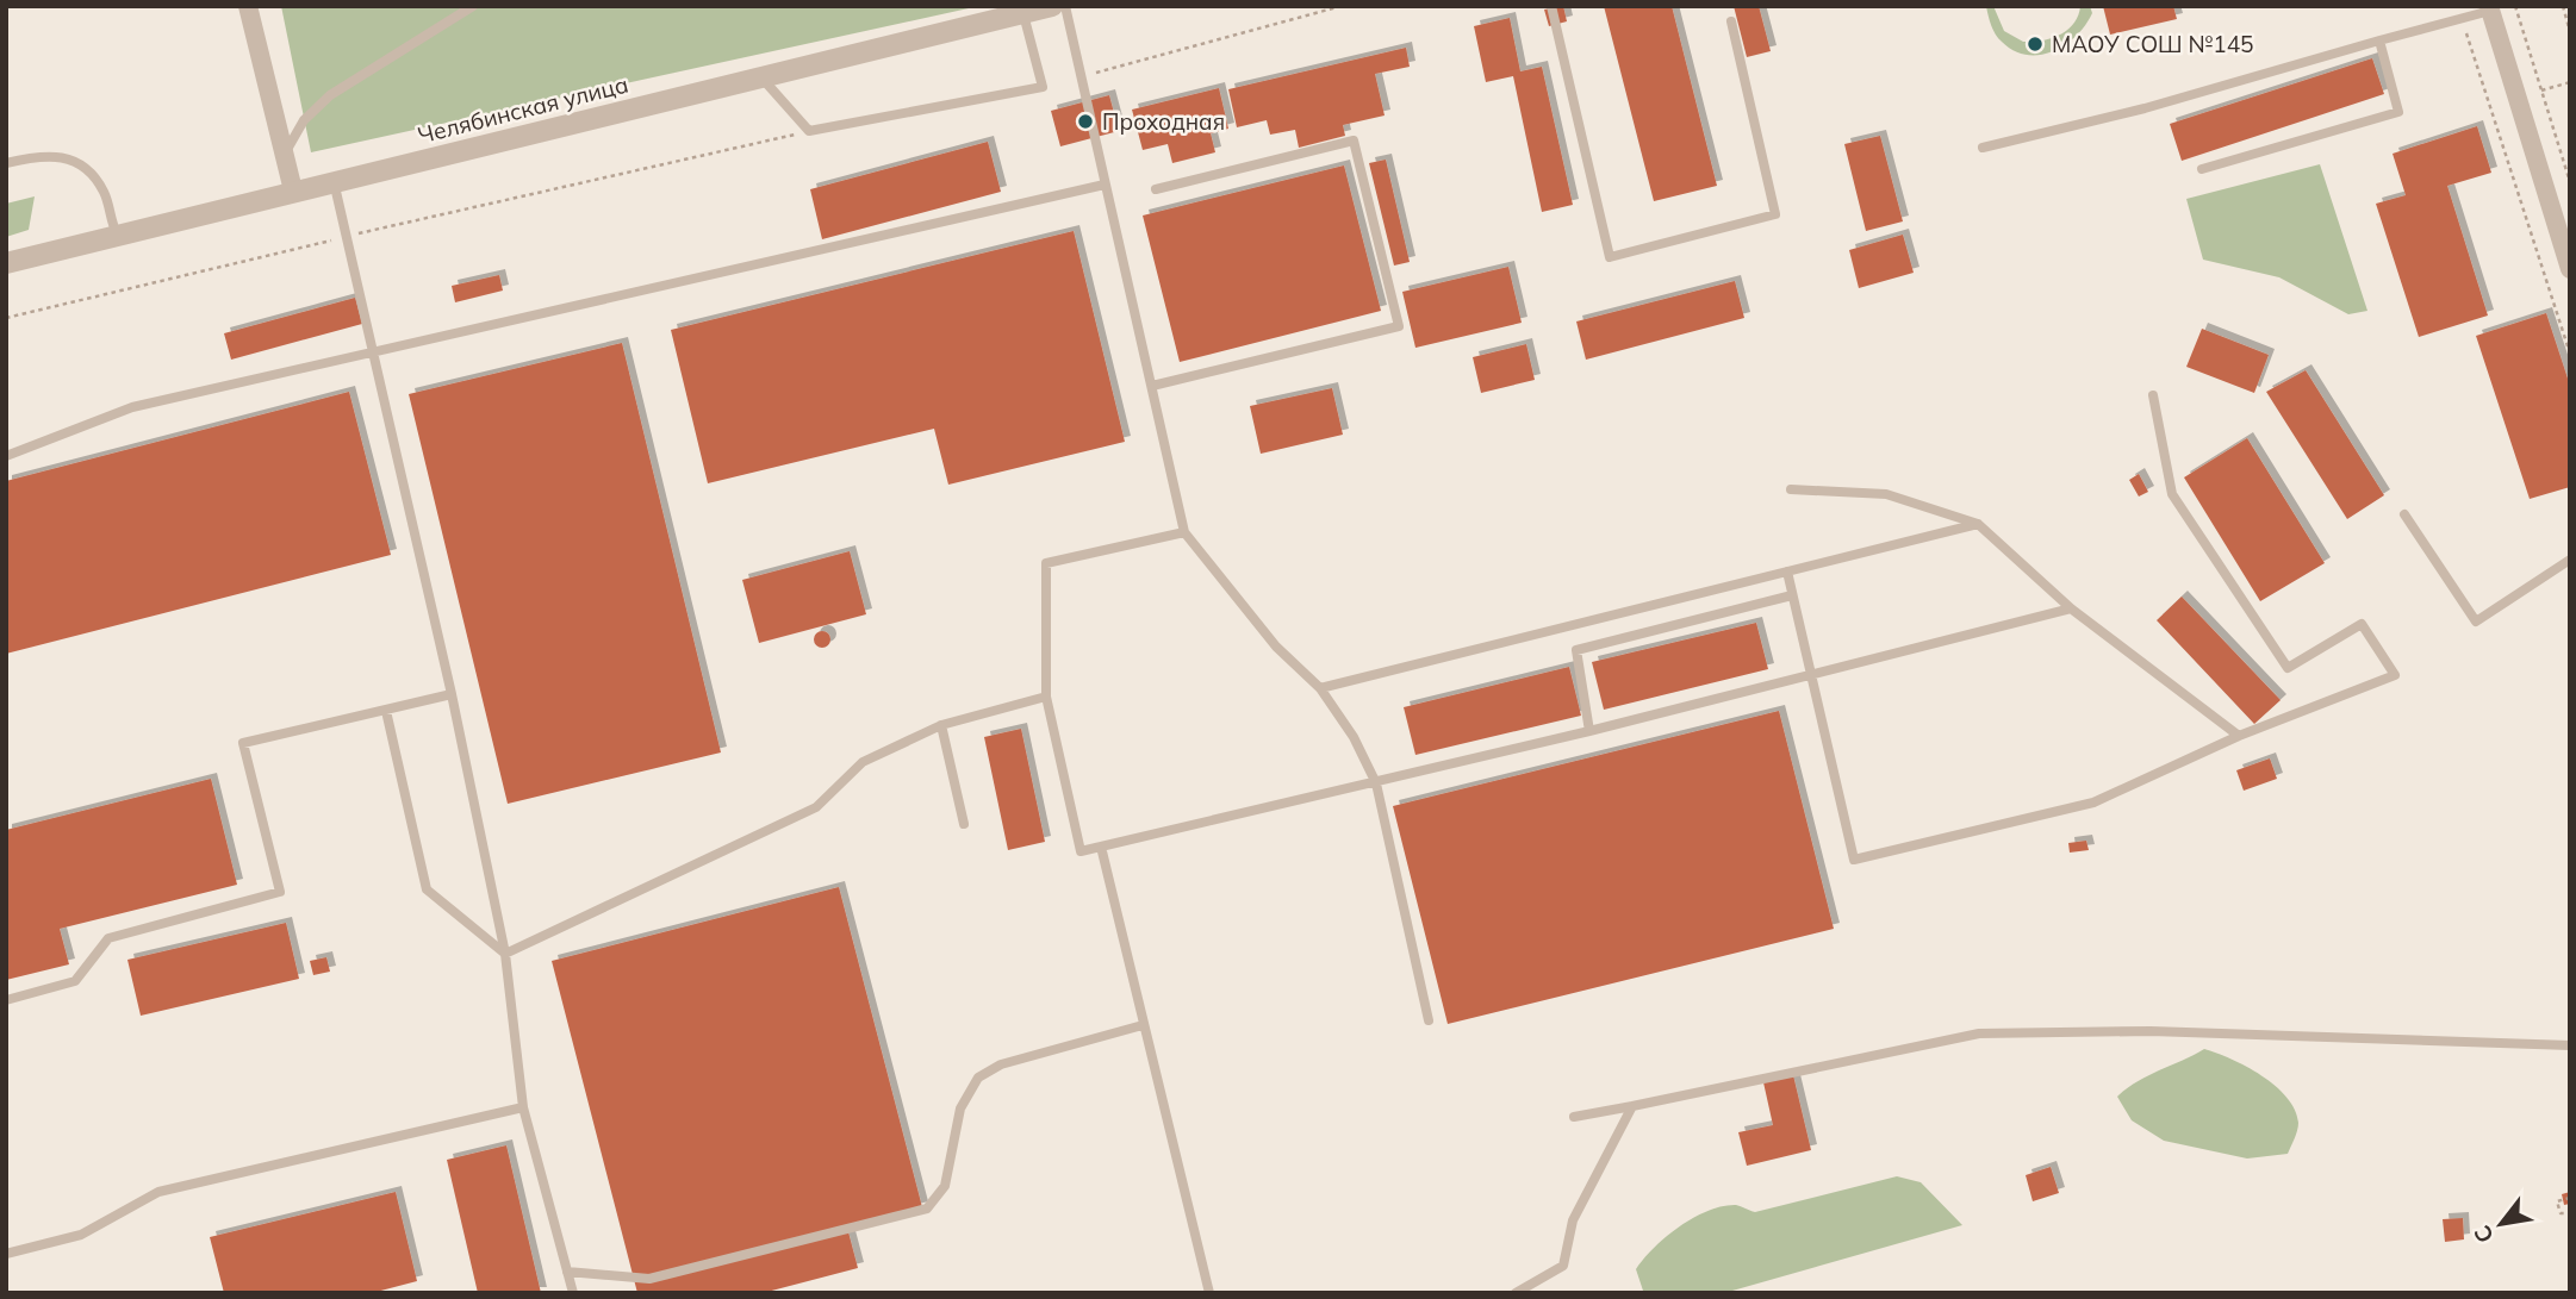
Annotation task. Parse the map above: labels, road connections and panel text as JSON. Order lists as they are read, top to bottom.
{
  "streets": {
    "street": ["Челябинская улица"]
  },
  "places": ["МАОУ СОШ №145", "Проходная"],
  "north": "bottom left"
}
